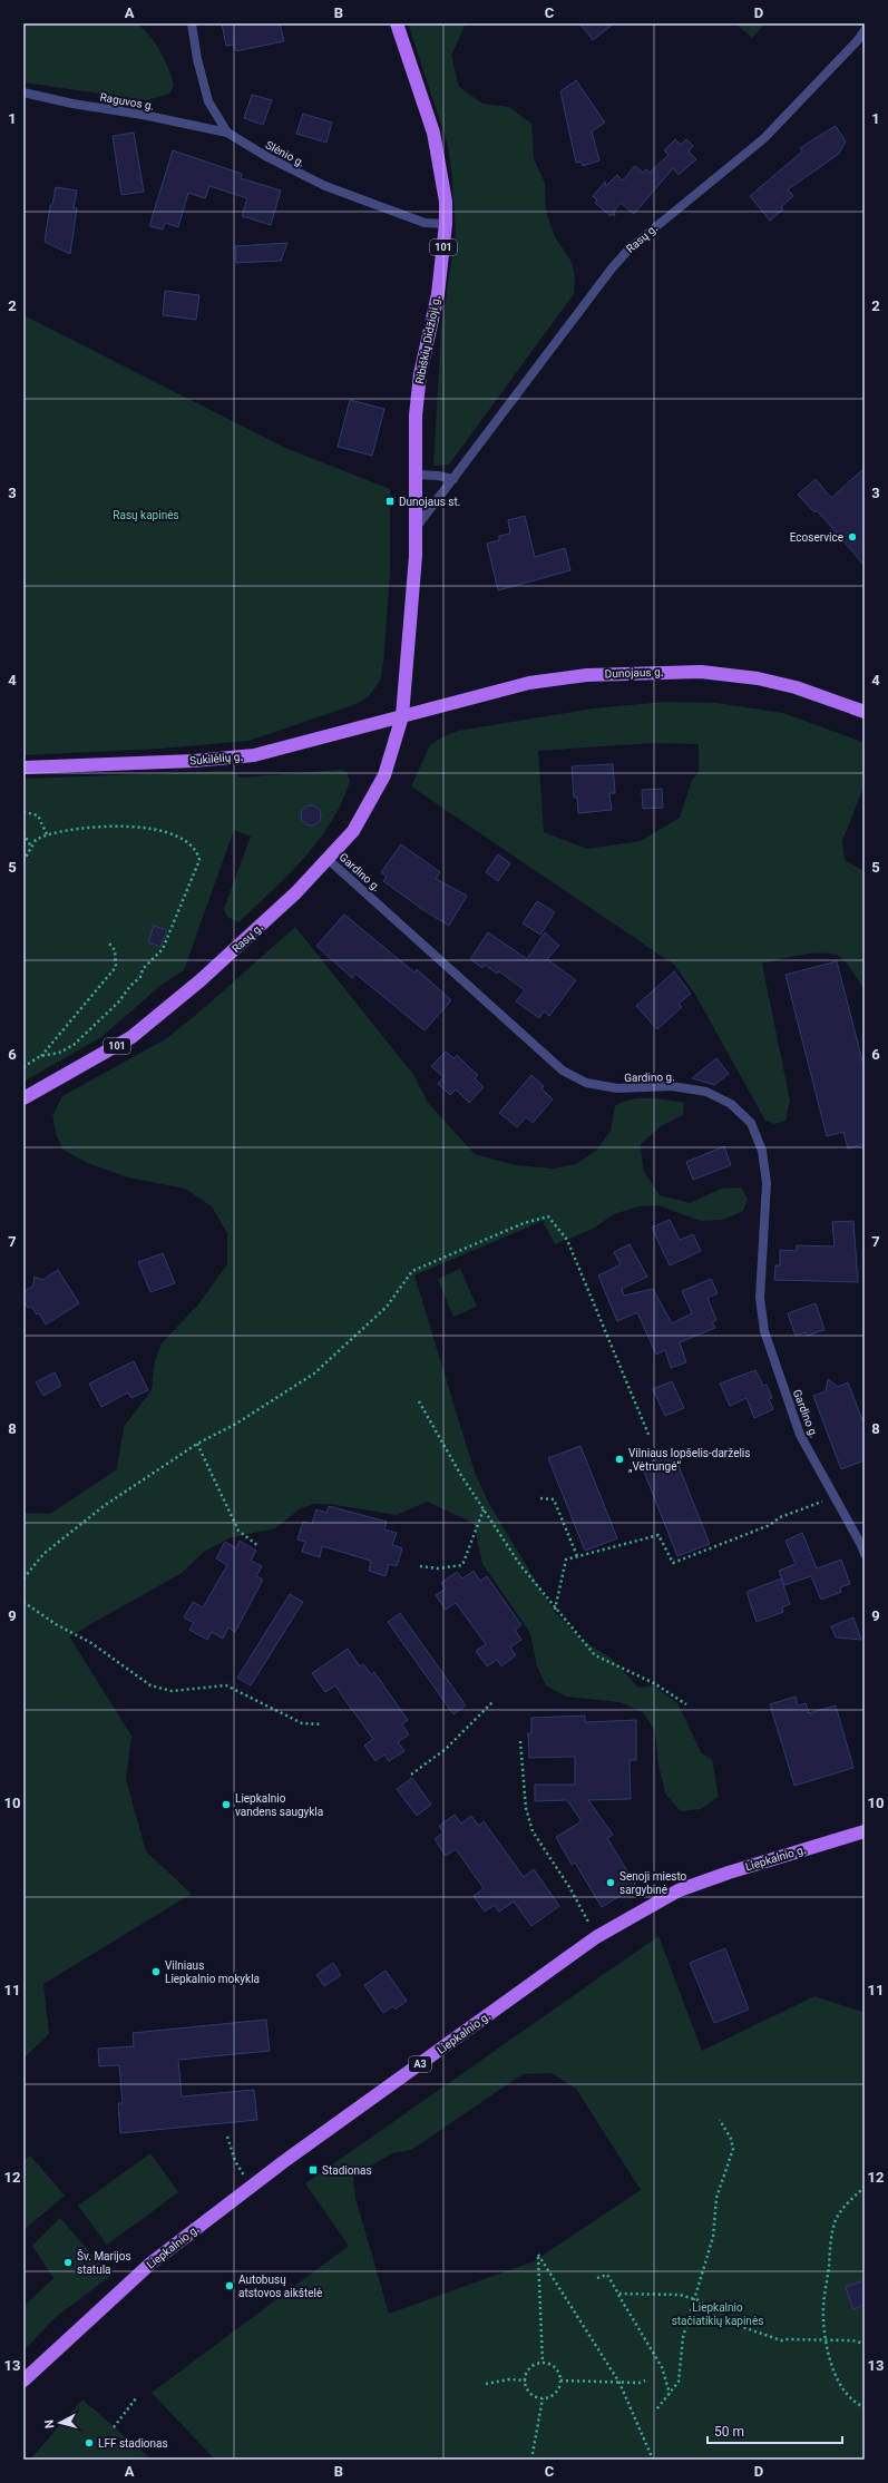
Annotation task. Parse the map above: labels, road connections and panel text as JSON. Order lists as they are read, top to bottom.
{
  "streets": {
    "main road": [
      "Rasų g.",
      "101",
      "Ribiškių Didžioji g.",
      "Dunojaus g.",
      "Sukilėlių g.",
      "Liepkalnio g.",
      "A3"
    ],
    "street": ["Raguvos g.", "Slėnio g.", "Gardino g."]
  },
  "crossings": [
    ["Raguvos g.", "Slėnio g."],
    ["Slėnio g.", "Ribiškių Didžioji g."],
    ["Rasų g.", "Ribiškių Didžioji g."],
    ["Rasų g.", "Dunojaus g."],
    ["Rasų g.", "Sukilėlių g."],
    ["Rasų g.", "Gardino g."],
    ["Ribiškių Didžioji g.", "Dunojaus g."],
    ["Ribiškių Didžioji g.", "Sukilėlių g."],
    ["Dunojaus g.", "Sukilėlių g."]
  ],
  "parks": ["Rasų kapinės", "Liepkalnio stačiatikių kapinės"],
  "places": {
    "transit": ["Dunojaus st.", "Stadionas"],
    "other": [
      "Ecoservice",
      "Vilniaus lopšelis-darželis „Vėtrungė“",
      "Liepkalnio vandens saugykla",
      "Senoji miesto sargybinė",
      "Vilniaus Liepkalnio mokykla",
      "Šv. Marijos statula",
      "Autobusų atstovos aikštelė",
      "LFF stadionas"
    ]
  },
  "scale_bar": "50 m",
  "north": "left",
  "grid": {
    "columns": [
      "A",
      "B",
      "C",
      "D"
    ],
    "rows": [
      "1",
      "2",
      "3",
      "4",
      "5",
      "6",
      "7",
      "8",
      "9",
      "10",
      "11",
      "12",
      "13"
    ]
  }
}
